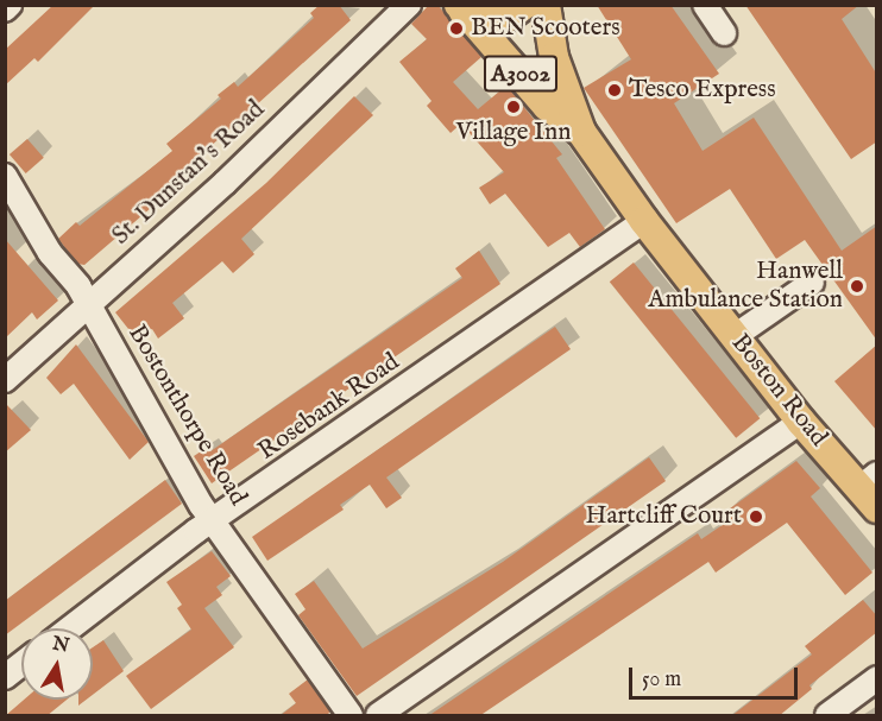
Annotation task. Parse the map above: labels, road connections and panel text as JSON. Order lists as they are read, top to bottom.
{
  "streets": {
    "main road": ["A3002", "Boston Road"],
    "street": ["St. Dunstan's Road", "Rosebank Road", "Bostonthorpe Road"]
  },
  "crossings": [
    ["St. Dunstan's Road", "Bostonthorpe Road"],
    ["Boston Road", "Rosebank Road"],
    ["Rosebank Road", "Bostonthorpe Road"]
  ],
  "places": [
    "BEN Scooters",
    "Tesco Express",
    "Village Inn",
    "Hanwell Ambulance Station",
    "Hartcliff Court"
  ],
  "scale_bar": "50 m",
  "north": "top"
}
